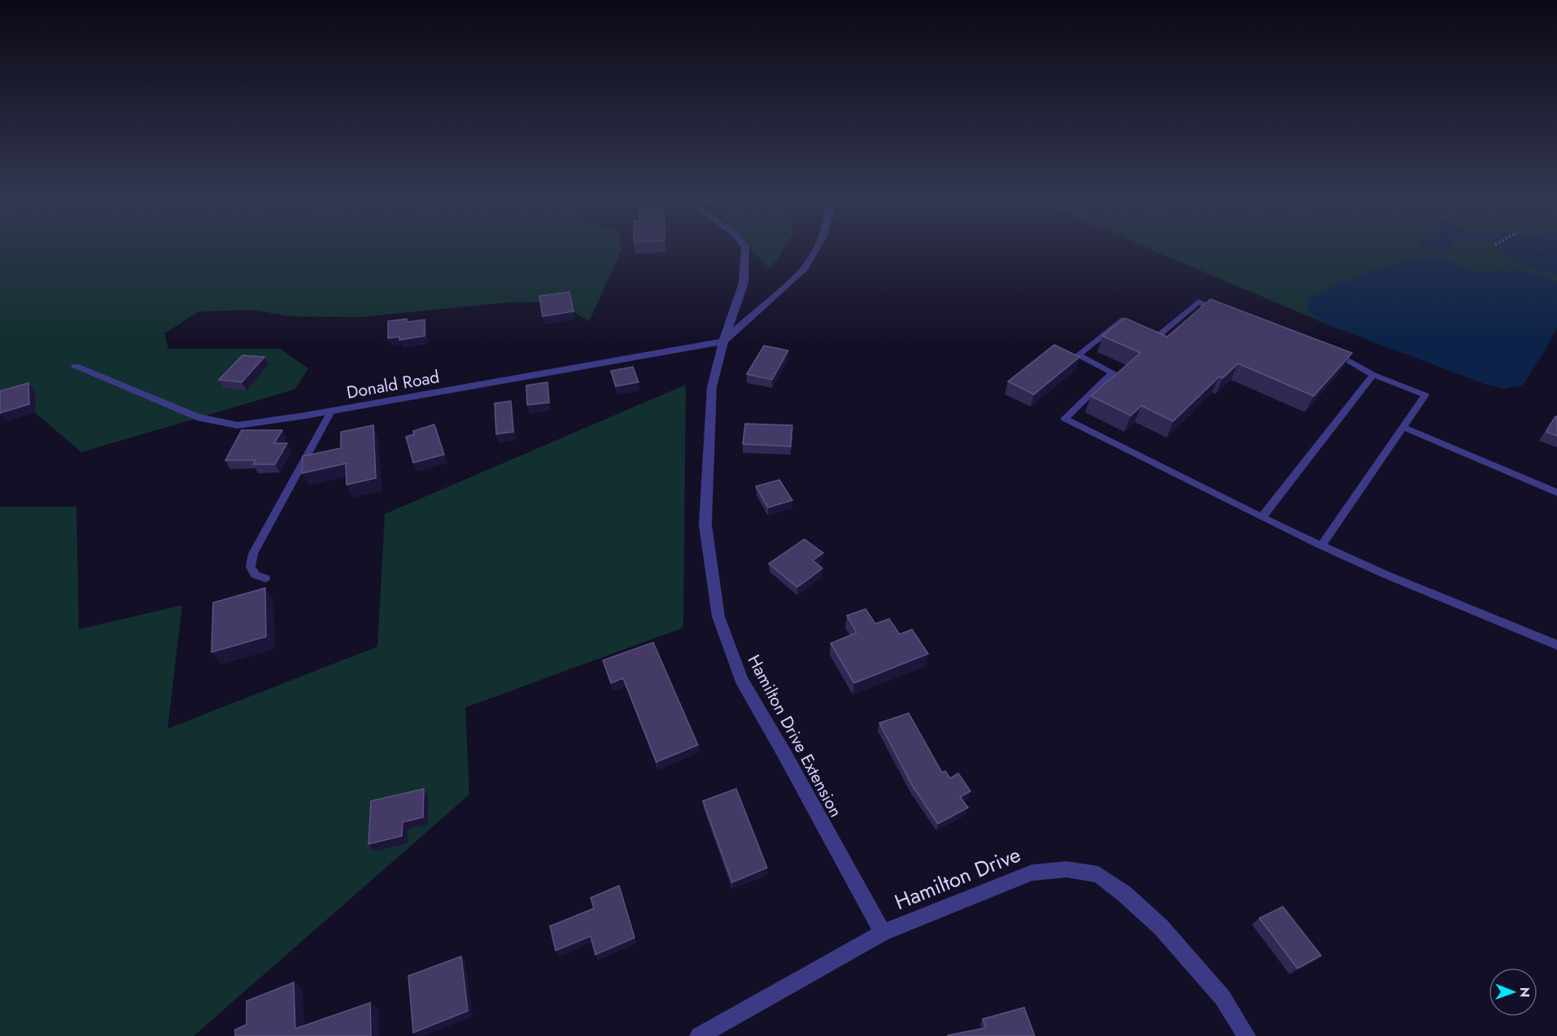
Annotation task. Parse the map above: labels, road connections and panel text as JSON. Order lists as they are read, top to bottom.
{
  "streets": {
    "street": ["Donald Road", "Hamilton Drive Extension", "Hamilton Drive"]
  },
  "crossings": [
    ["Donald Road", "Hamilton Drive Extension"],
    ["Hamilton Drive Extension", "Hamilton Drive"]
  ],
  "north": "right"
}
